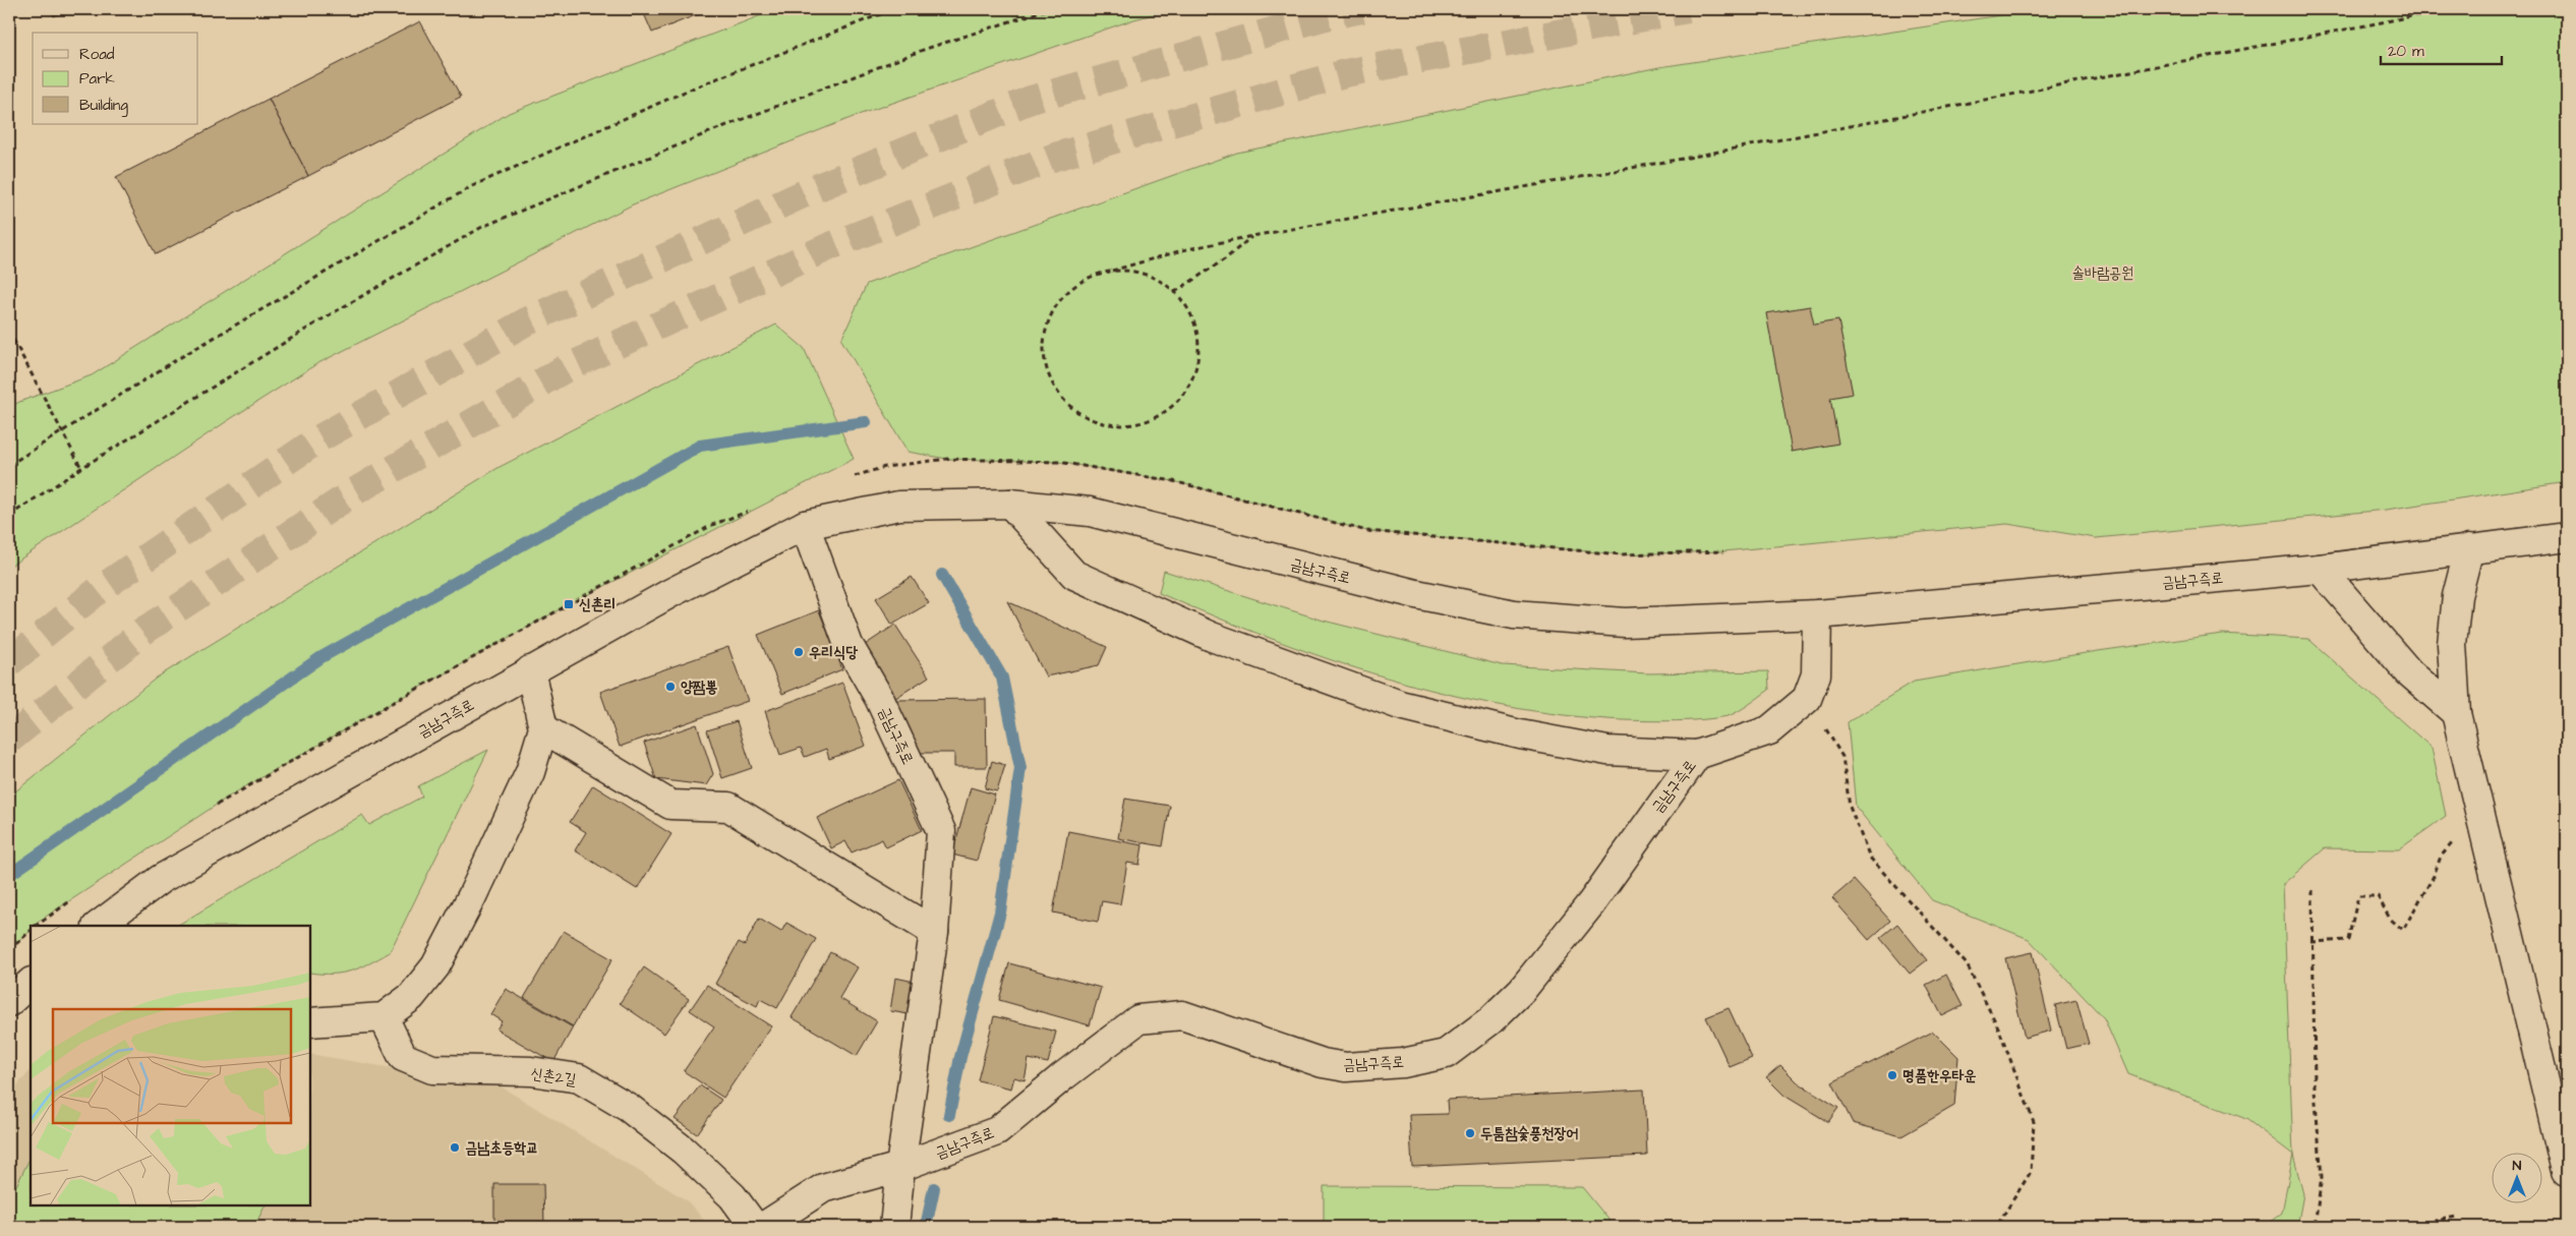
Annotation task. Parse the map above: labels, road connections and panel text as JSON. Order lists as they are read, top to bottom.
{
  "streets": {
    "street": ["금남구즉로", "신촌2길"]
  },
  "parks": ["솔바람공원"],
  "places": {
    "transit": ["신촌리"],
    "other": [
      "우리식당",
      "양짬뽕",
      "명품한우타운",
      "두툼참숯풍천장어",
      "금남초등학교"
    ]
  },
  "legend": ["Road", "Park", "Building"],
  "scale_bar": "20 m",
  "north": "top"
}
